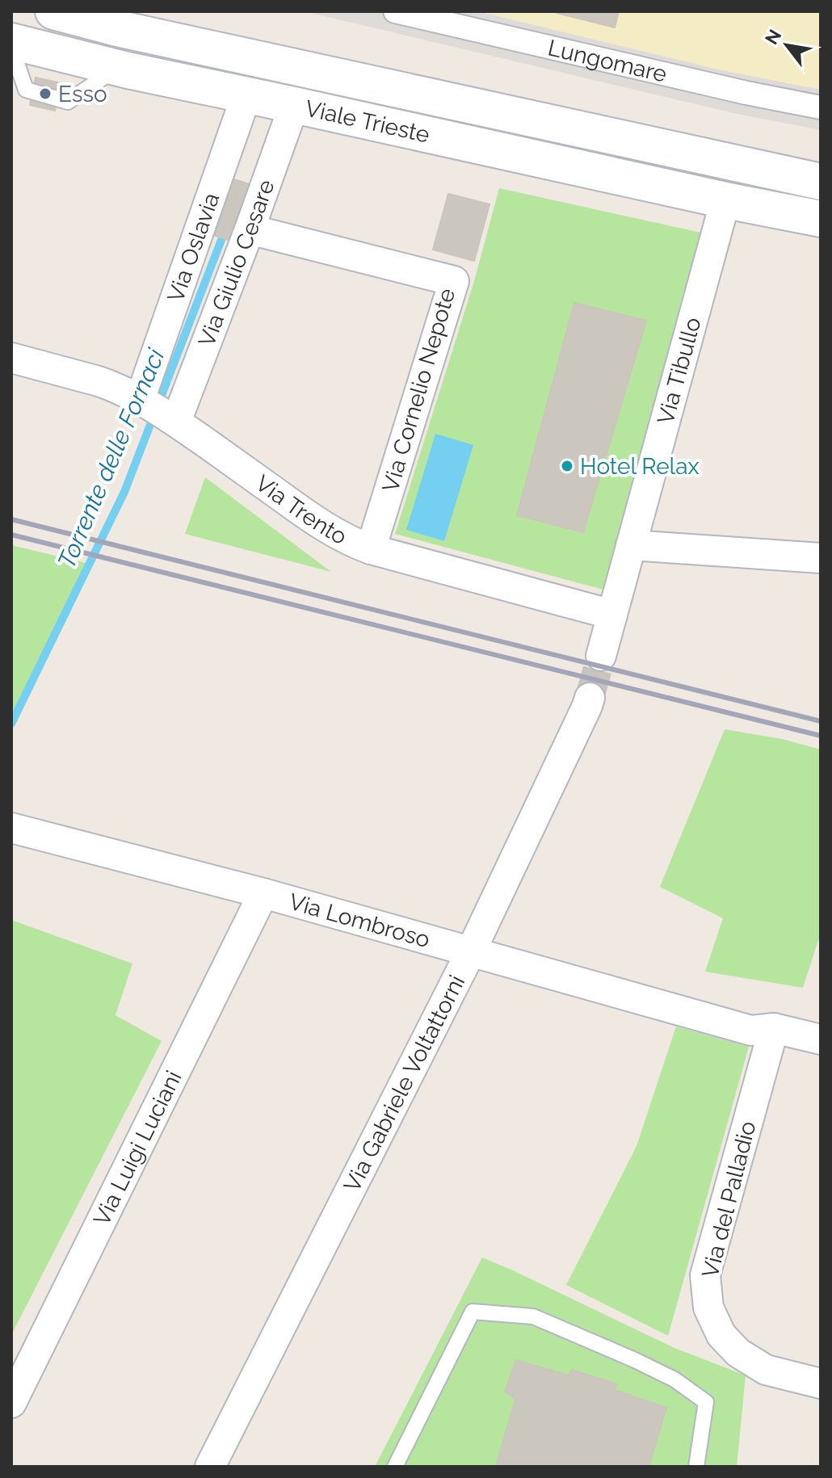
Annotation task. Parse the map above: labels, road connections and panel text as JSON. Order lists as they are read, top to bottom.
{
  "streets": {
    "street": [
      "Lungomare",
      "Viale Trieste",
      "Via Oslavia",
      "Via Giulio Cesare",
      "Via Tibullo",
      "Via Cornelio Nepote",
      "Via Trento",
      "Via Lombroso",
      "Via Gabriele Voltattorni",
      "Via Luigi Luciani",
      "Via del Palladio"
    ]
  },
  "crossings": [
    ["Viale Trieste", "Via Oslavia"],
    ["Viale Trieste", "Via Giulio Cesare"],
    ["Viale Trieste", "Via Tibullo"],
    ["Via Oslavia", "Via Trento"],
    ["Via Giulio Cesare", "Via Cornelio Nepote"],
    ["Via Giulio Cesare", "Via Trento"],
    ["Via Tibullo", "Via Trento"],
    ["Via Cornelio Nepote", "Via Trento"],
    ["Via Lombroso", "Via Gabriele Voltattorni"],
    ["Via Lombroso", "Via Luigi Luciani"],
    ["Via Lombroso", "Via del Palladio"]
  ],
  "water": ["Torrente delle Fornaci"],
  "places": ["Esso", "Hotel Relax"],
  "north": "top left"
}
